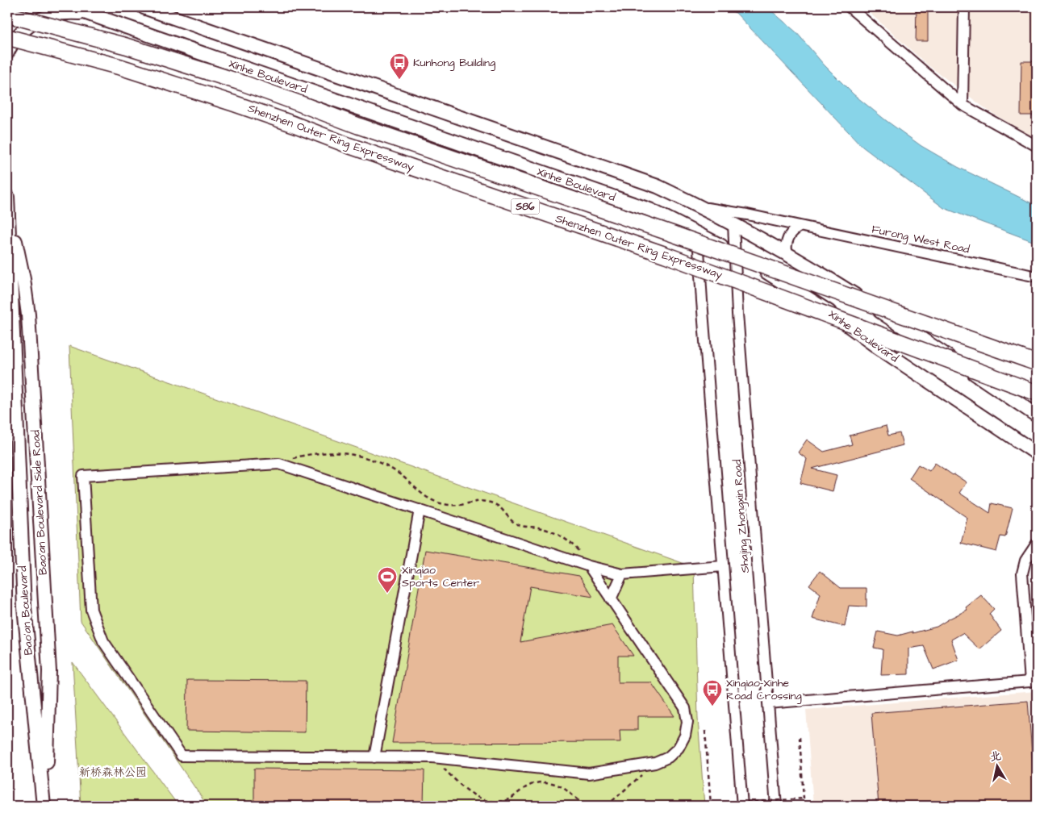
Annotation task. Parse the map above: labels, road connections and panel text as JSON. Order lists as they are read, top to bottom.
{
  "streets": {
    "highway": ["Shenzhen Outer Ring Expressway", "S86"],
    "main road": ["Xinhe Boulevard", "Bao'an Boulevard Side Road", "Bao'an Boulevard"],
    "street": ["Furong West Road", "Shajing Zhongxin Road"]
  },
  "crossings": [
    ["Xinhe Boulevard", "Shajing Zhongxin Road"],
    ["Bao'an Boulevard Side Road", "Bao'an Boulevard"]
  ],
  "parks": ["新桥森林公园"],
  "places": {
    "bus stop": ["Kunhong Building", "Xinqiao-Xinhe Road Crossing"],
    "sports": ["Xinqiao Sports Center"]
  },
  "north": "top"
}
